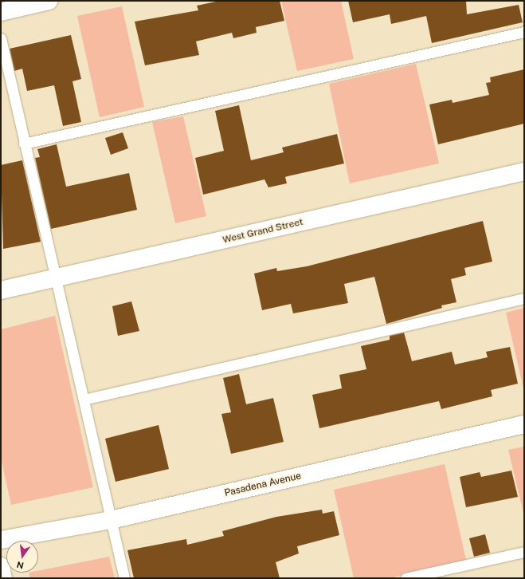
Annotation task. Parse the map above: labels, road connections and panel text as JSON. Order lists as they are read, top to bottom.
{
  "streets": {
    "street": ["West Grand Street", "Pasadena Avenue"]
  },
  "north": "bottom"
}
